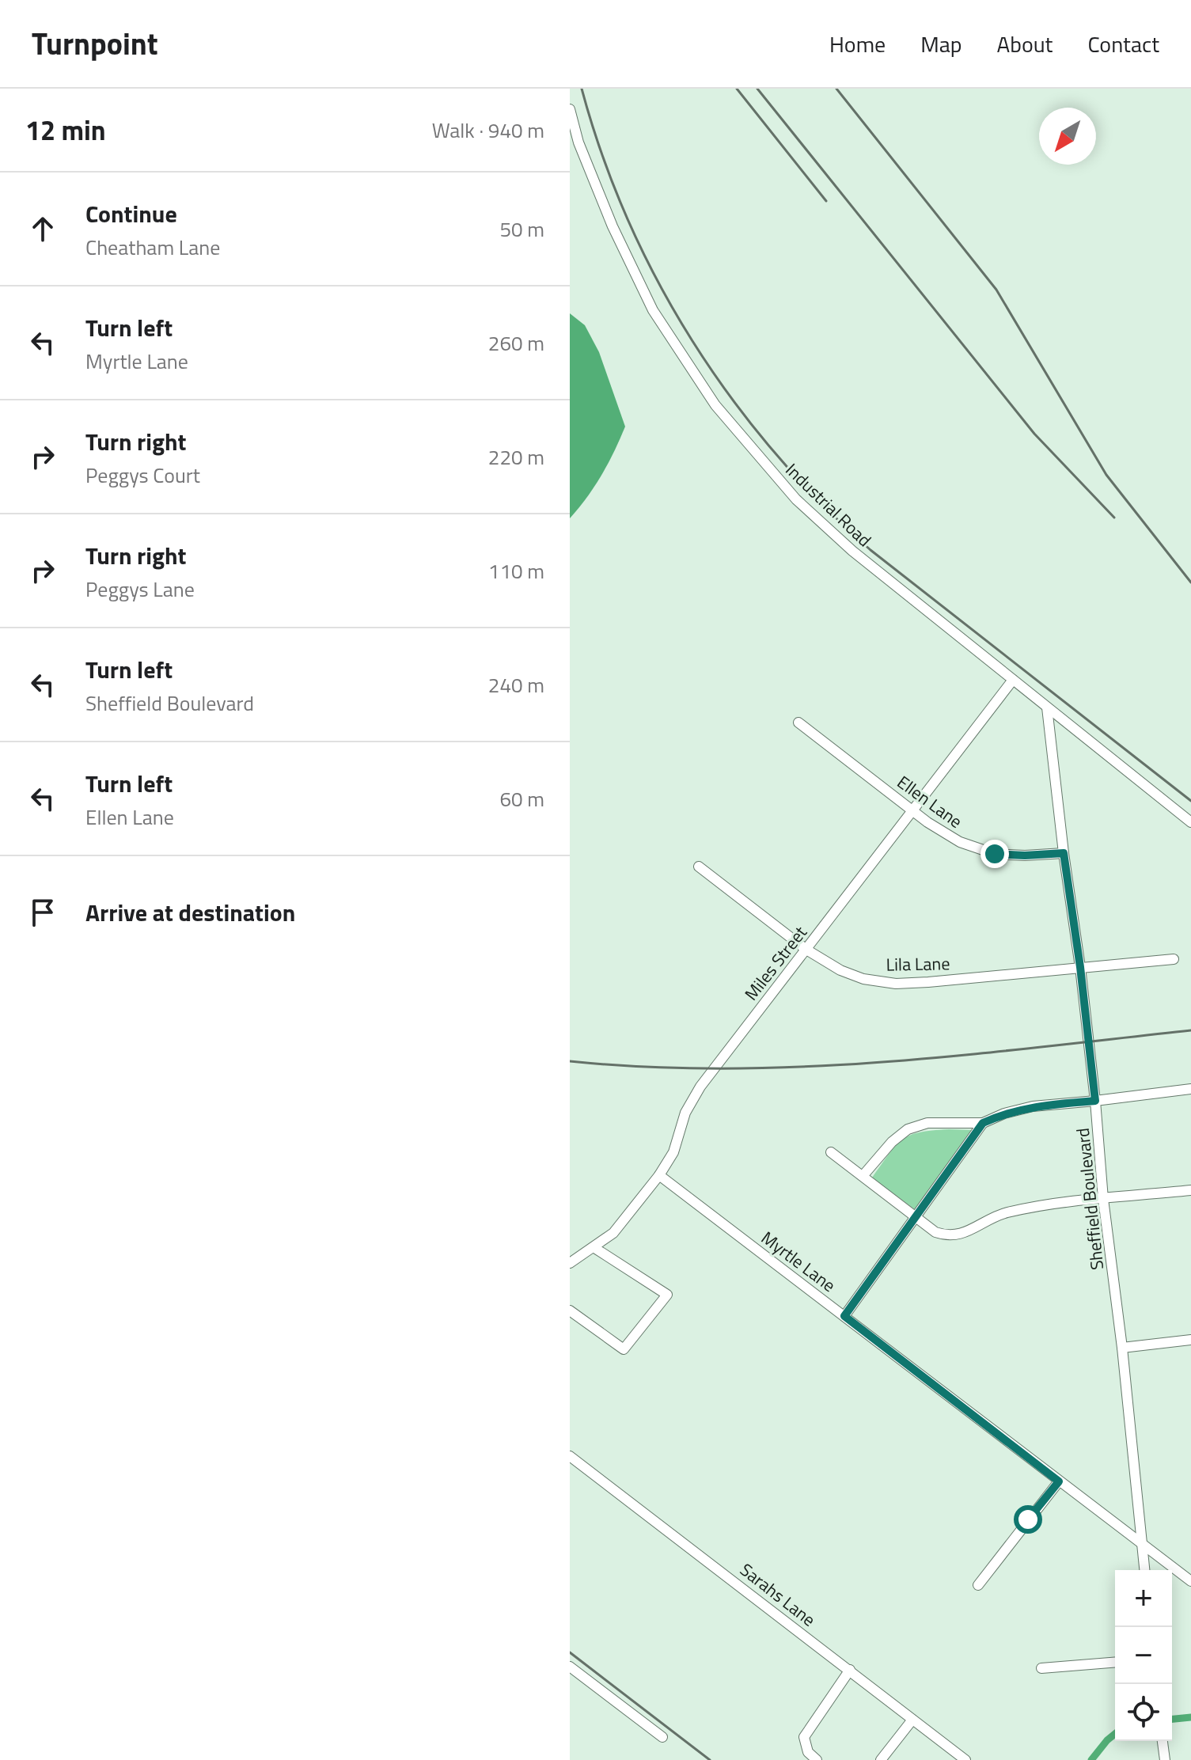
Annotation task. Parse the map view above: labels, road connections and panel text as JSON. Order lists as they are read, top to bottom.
{
  "streets": {
    "street": [
      "Industrial Road",
      "Ellen Lane",
      "Miles Street",
      "Lila Lane",
      "Sheffield Boulevard",
      "Myrtle Lane",
      "Sarahs Lane"
    ]
  },
  "crossings": [
    ["Industrial Road", "Miles Street"],
    ["Industrial Road", "Sheffield Boulevard"],
    ["Ellen Lane", "Miles Street"],
    ["Ellen Lane", "Sheffield Boulevard"],
    ["Miles Street", "Lila Lane"],
    ["Miles Street", "Myrtle Lane"],
    ["Lila Lane", "Sheffield Boulevard"],
    ["Sheffield Boulevard", "Myrtle Lane"]
  ],
  "north": "bottom left",
  "page": {
    "header": "Turnpoint",
    "nav": [
      "Home",
      "Map",
      "About",
      "Contact"
    ],
    "heading": ["12 min", "Walk · 940 m"],
    "list": [
      ["Continue", "Cheatham Lane", "50 m"],
      ["Turn left", "Myrtle Lane", "260 m"],
      ["Turn right", "Peggys Court", "220 m"],
      ["Turn right", "Peggys Lane", "110 m"],
      ["Turn left", "Sheffield Boulevard", "240 m"],
      ["Turn left", "Ellen Lane", "60 m"],
      "Arrive at destination"
    ],
    "map_buttons": ["+", "−"]
  }
}
